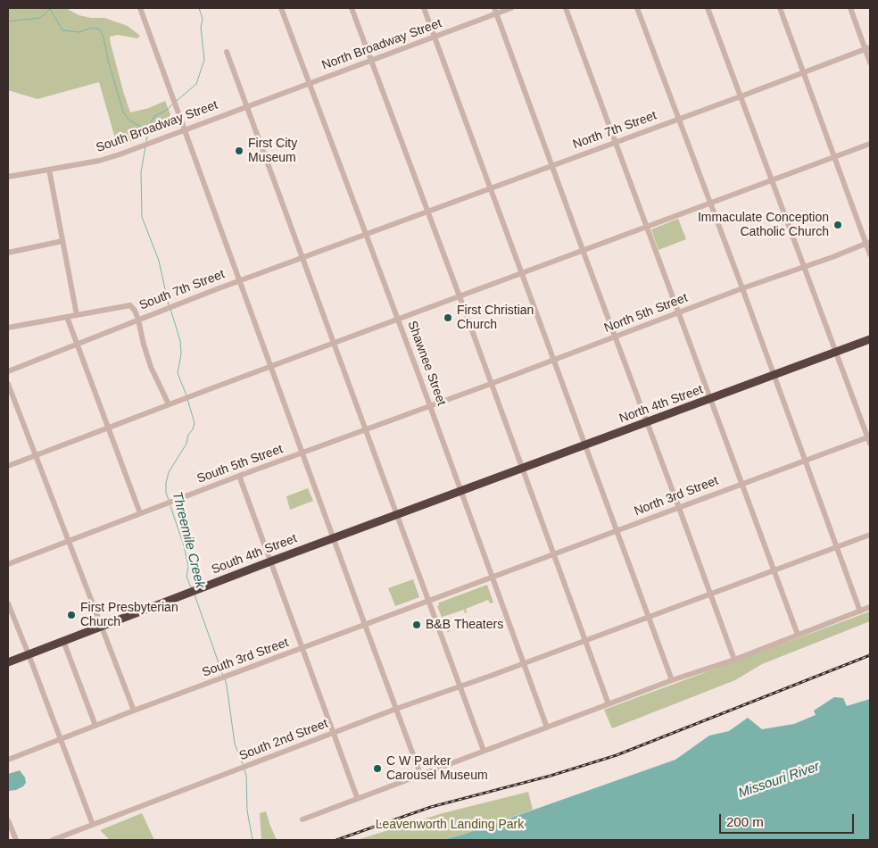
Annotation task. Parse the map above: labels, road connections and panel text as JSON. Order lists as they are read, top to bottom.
{
  "streets": {
    "highway": ["North 4th Street", "South 4th Street"],
    "street": [
      "North Broadway Street",
      "South Broadway Street",
      "North 7th Street",
      "South 7th Street",
      "North 5th Street",
      "Shawnee Street",
      "South 5th Street",
      "North 3rd Street",
      "South 3rd Street",
      "South 2nd Street"
    ]
  },
  "crossings": [
    ["North Broadway Street", "South Broadway Street"],
    ["North Broadway Street", "Shawnee Street"],
    ["South Broadway Street", "Shawnee Street"],
    ["North 7th Street", "South 7th Street"],
    ["North 7th Street", "Shawnee Street"],
    ["South 7th Street", "Shawnee Street"],
    ["North 5th Street", "Shawnee Street"],
    ["North 5th Street", "South 5th Street"],
    ["Shawnee Street", "North 4th Street"],
    ["Shawnee Street", "South 5th Street"],
    ["Shawnee Street", "North 3rd Street"],
    ["Shawnee Street", "South 4th Street"],
    ["Shawnee Street", "South 3rd Street"],
    ["Shawnee Street", "South 2nd Street"],
    ["North 4th Street", "South 4th Street"],
    ["North 3rd Street", "South 3rd Street"]
  ],
  "water": ["Threemile Creek", "Missouri River"],
  "parks": ["Leavenworth Landing Park"],
  "places": [
    "First City Museum",
    "Immaculate Conception Catholic Church",
    "First Christian Church",
    "First Presbyterian Church",
    "B&B Theaters",
    "C W Parker Carousel Museum"
  ],
  "scale_bar": "200 m"
}
